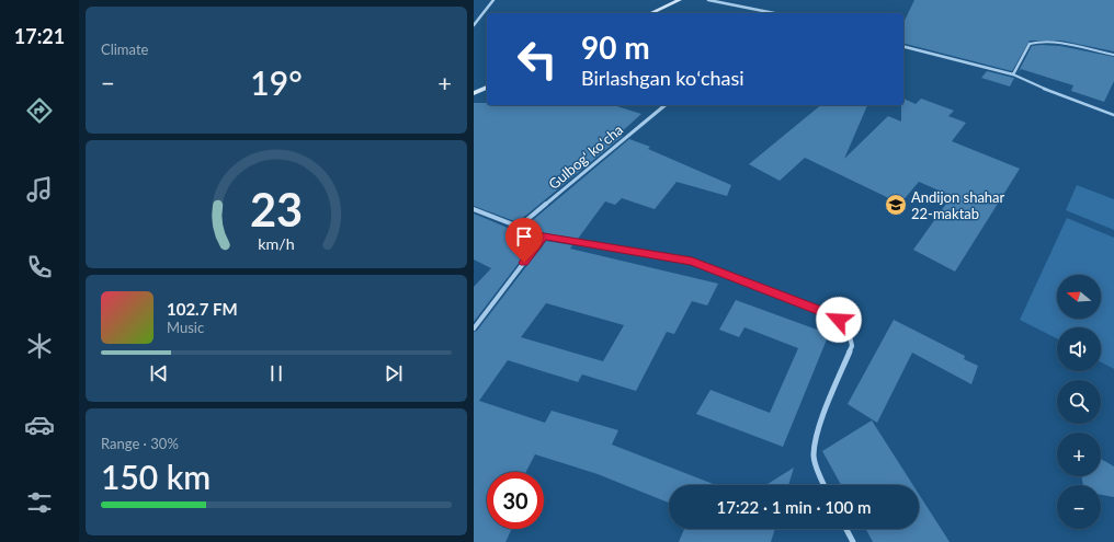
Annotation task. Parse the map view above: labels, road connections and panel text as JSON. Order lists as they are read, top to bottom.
{
  "streets": {
    "street": ["Gulbogʻ koʻcha"]
  },
  "places": {
    "school or university": ["Andijon shahar 22-maktab"]
  },
  "north": "left",
  "page": {
    "tabs": "17:21",
    "tile": [
      "Climate",
      ["Range · 30%", "150 km"]
    ],
    "turn": ["90 m", "Birlashgan koʻchasi"],
    "heat": ["−", "19°", "+"],
    "map_buttons": ["+", "−"],
    "song": ["102.7 FM", "Music"],
    "limit": "30",
    "trip": "17:22 · 1 min · 100 m",
    "gauge": ["23", "km/h"]
  }
}
